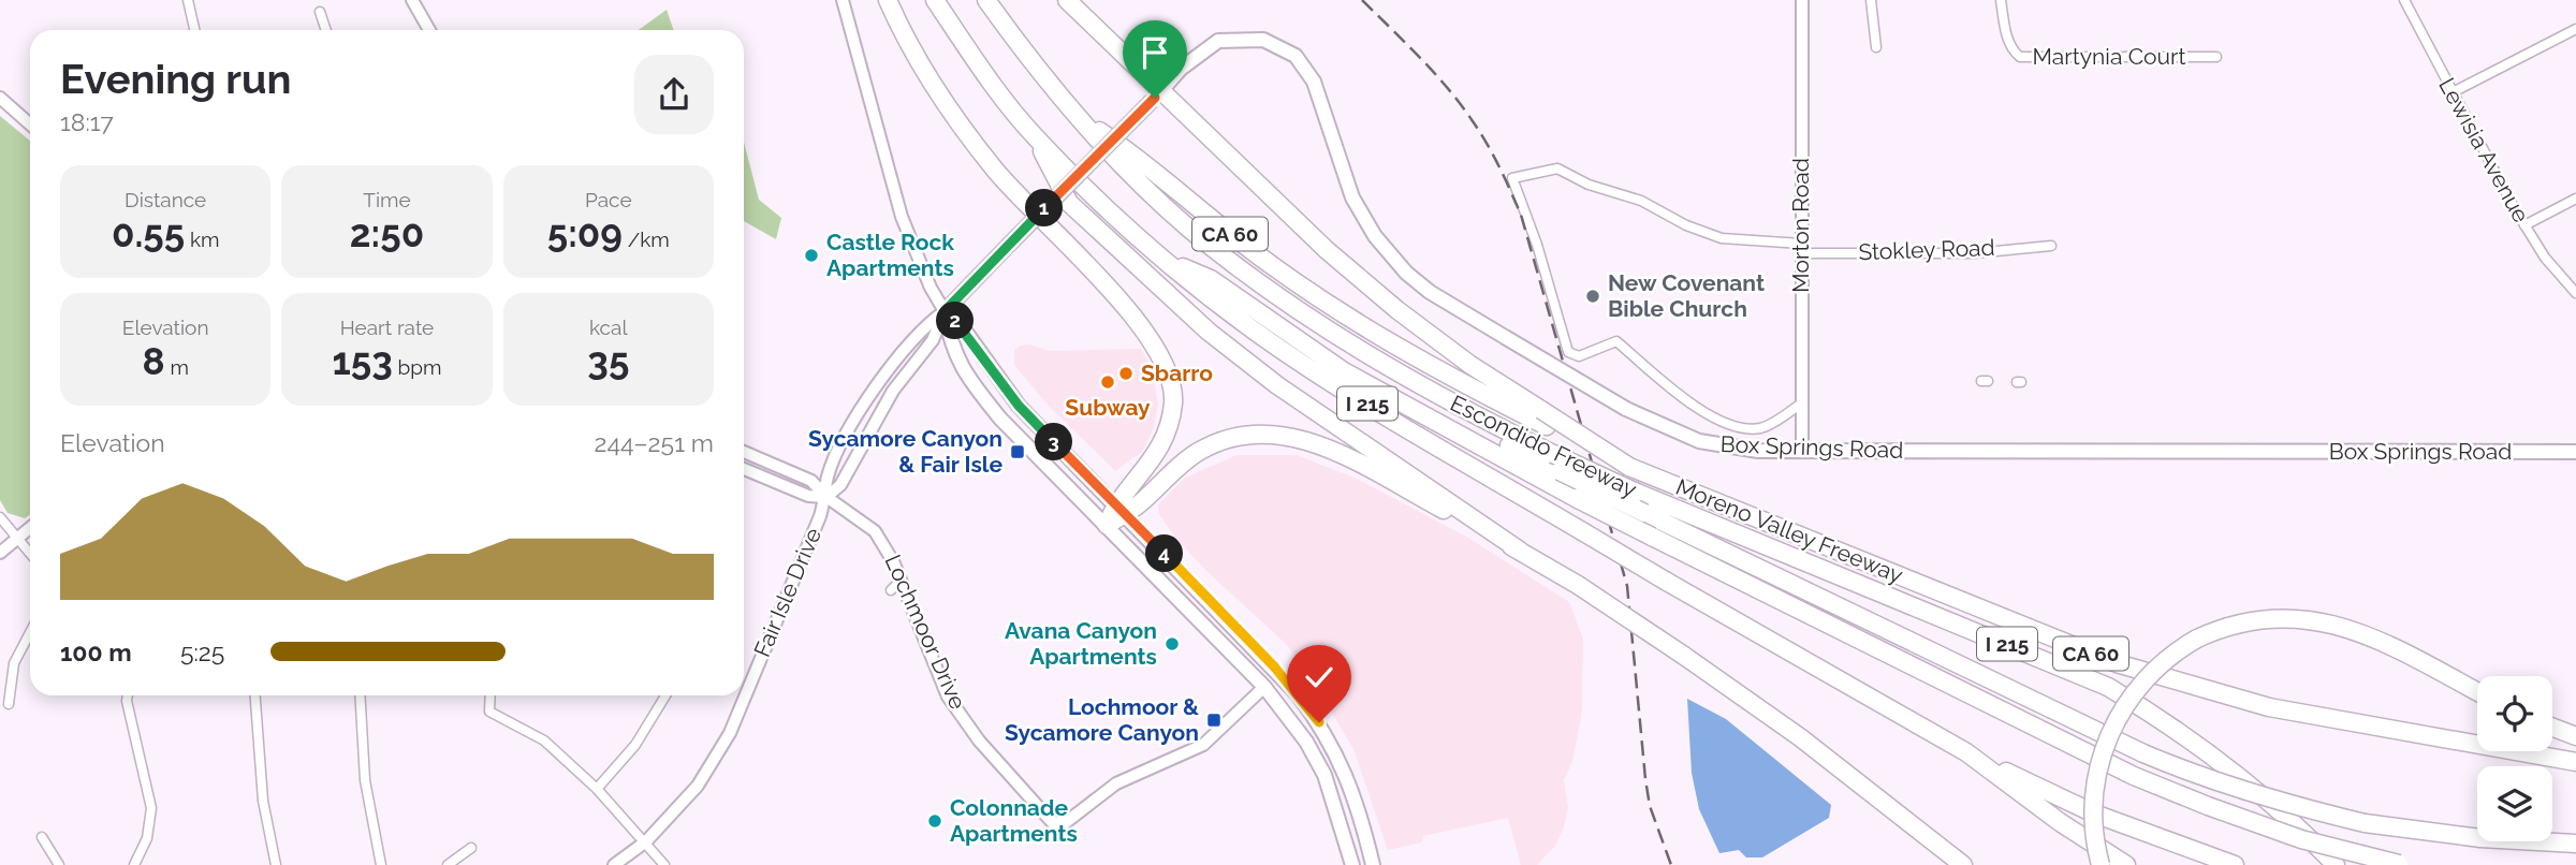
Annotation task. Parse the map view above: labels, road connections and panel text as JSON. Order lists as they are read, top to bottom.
{
  "streets": {
    "highway": [
      "CA 60",
      "I 215",
      "Escondido Freeway",
      "Moreno Valley Freeway"
    ],
    "main road": ["Box Springs Road", "Fair Isle Drive"],
    "street": [
      "Martynia Court",
      "Lewisia Avenue",
      "Morton Road",
      "Stokley Road",
      "Lochmoor Drive"
    ]
  },
  "crossings": [
    ["Morton Road", "Stokley Road"],
    ["Morton Road", "Box Springs Road"],
    ["CA 60", "Escondido Freeway"],
    ["CA 60", "Moreno Valley Freeway"],
    ["Box Springs Road", "Fair Isle Drive"],
    ["Fair Isle Drive", "Lochmoor Drive"]
  ],
  "places": {
    "other": [
      "Castle Rock Apartments",
      "New Covenant Bible Church",
      "Sbarro",
      "Subway",
      "Avana Canyon Apartments",
      "Colonnade Apartments"
    ],
    "transit": ["Sycamore Canyon & Fair Isle", "Lochmoor & Sycamore Canyon"]
  },
  "page": {
    "heading": ["Evening run", "18:17"],
    "stats": [
      ["Distance", "0.55 km"],
      ["Time", "2:50"],
      ["Pace", "5:09 /km"],
      ["Elevation", "8 m"],
      ["Heart rate", "153 bpm"],
      ["kcal", "35"]
    ],
    "pins": [
      "1",
      "2",
      "3",
      "4"
    ],
    "chart": ["Elevation", "244–251 m"],
    "list": [
      {
        "name": "100 m",
        "note": "5:25"
      }
    ]
  }
}
